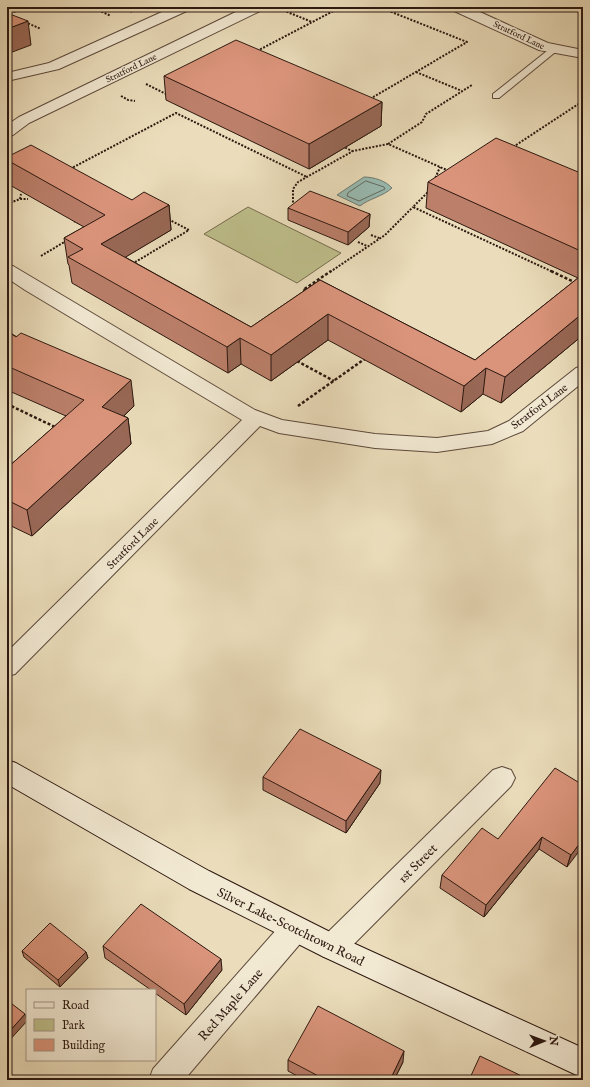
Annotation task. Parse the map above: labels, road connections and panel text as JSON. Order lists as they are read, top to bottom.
{
  "streets": {
    "street": [
      "Stratford Lane",
      "1st Street",
      "Silver Lake-Scotchtown Road",
      "Red Maple Lane"
    ]
  },
  "crossings": [
    ["1st Street", "Silver Lake-Scotchtown Road"],
    ["Silver Lake-Scotchtown Road", "Red Maple Lane"]
  ],
  "legend": ["Road", "Park", "Building"],
  "north": "right"
}
